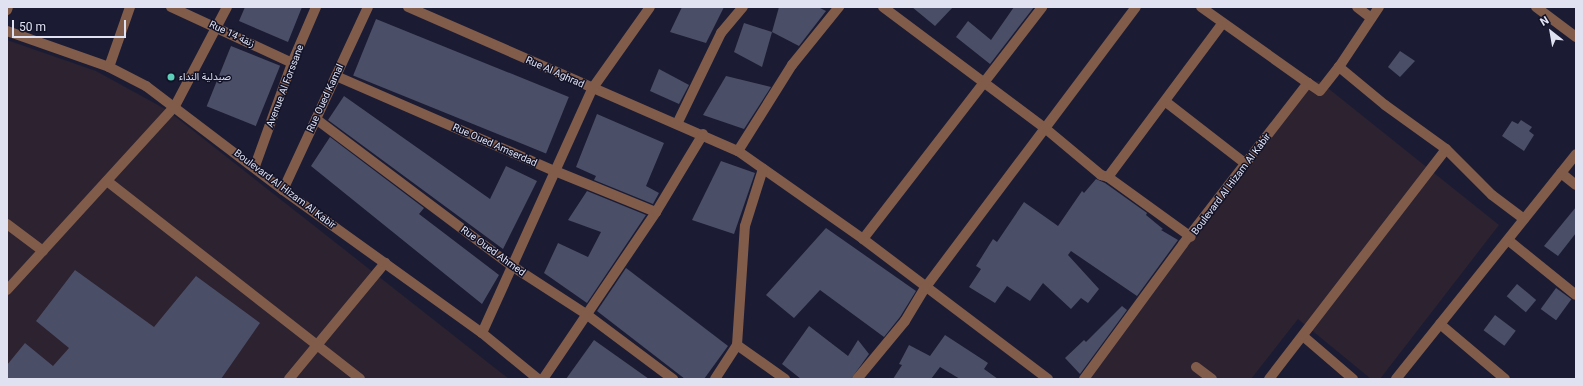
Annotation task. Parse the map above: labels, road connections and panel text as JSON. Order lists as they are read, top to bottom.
{
  "streets": {
    "street": [
      "Rue 14 زنقة",
      "Rue Al Aghrad",
      "Avenue Al Forssane",
      "Rue Oued Kamal",
      "Rue Oued Amserdad",
      "Boulevard Al Hizam Al Kabir",
      "Rue Oued Ahmed"
    ]
  },
  "crossings": [
    ["Rue 14 زنقة", "Avenue Al Forssane"],
    ["Avenue Al Forssane", "Boulevard Al Hizam Al Kabir"],
    ["Rue Oued Kamal", "Rue Oued Amserdad"],
    ["Rue Oued Kamal", "Boulevard Al Hizam Al Kabir"],
    ["Rue Oued Kamal", "Rue Oued Ahmed"]
  ],
  "places": ["صيدلية النداء"],
  "scale_bar": "50 m",
  "north": "top left"
}
